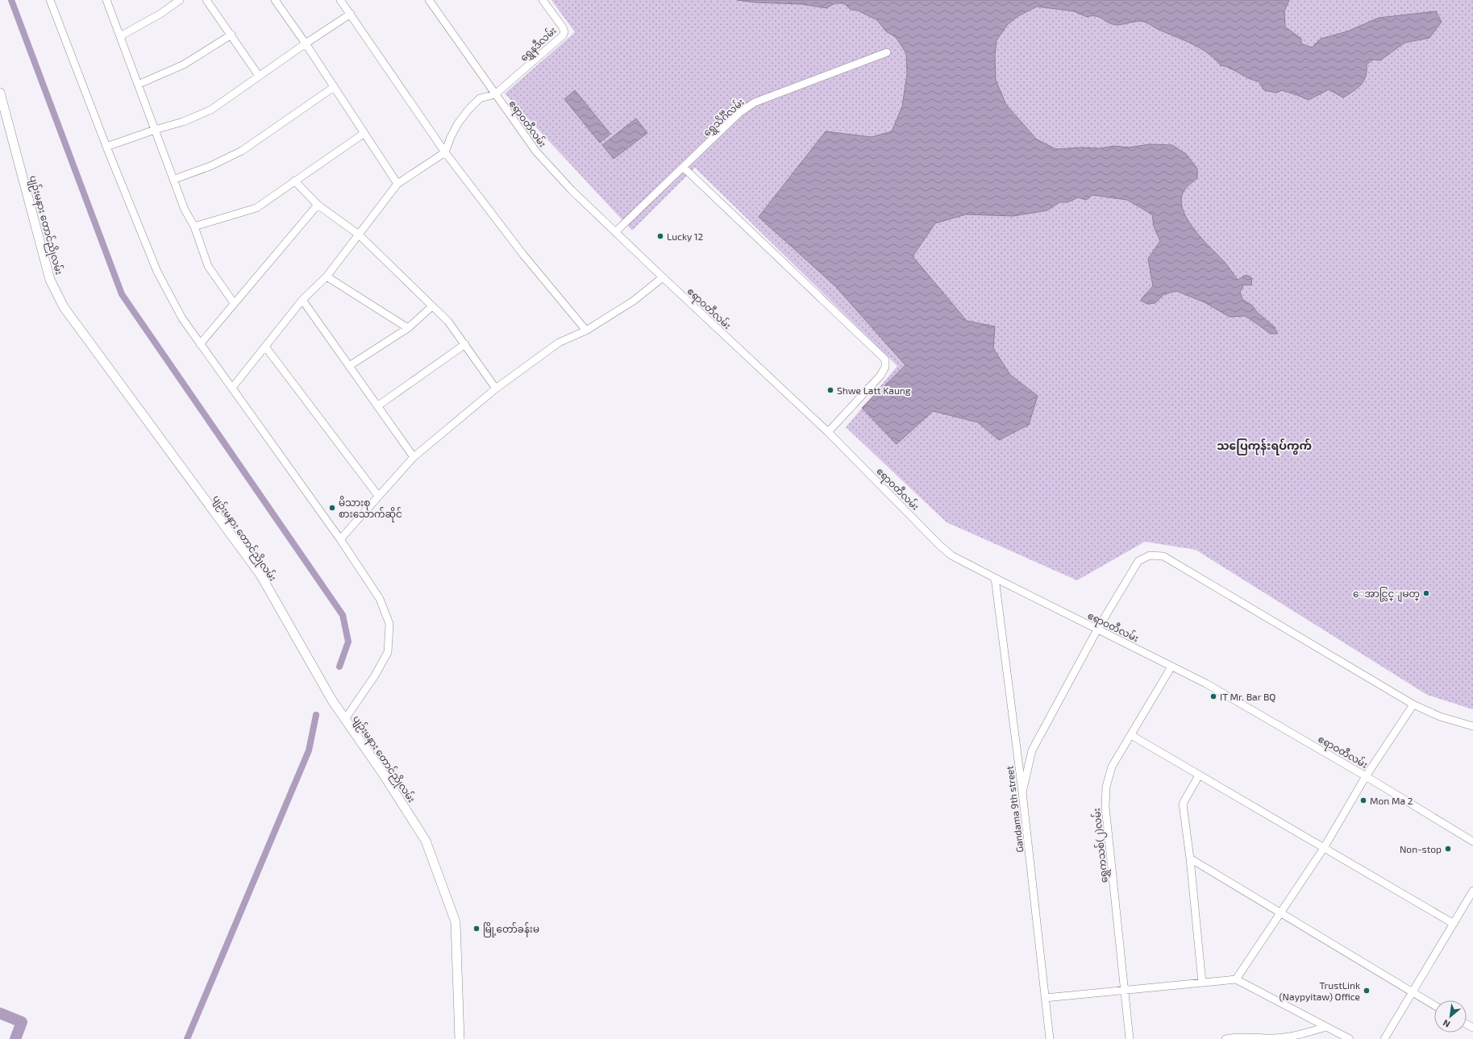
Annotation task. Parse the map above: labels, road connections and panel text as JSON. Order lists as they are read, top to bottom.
{
  "streets": {
    "main road": ["ပျဉ်းမနား တောင်ညိုလမ်း"],
    "street": [
      "ရွှေနဒီလမ်း",
      "ရွှေသိင်္ဂီလမ်း",
      "ဧရာဝတီလမ်း",
      "Gandama 9th street",
      "ရွှေကသစ်(၂)လမ်း"
    ]
  },
  "crossings": [
    ["ရွှေနဒီလမ်း", "ဧရာဝတီလမ်း"],
    ["ရွှေသိင်္ဂီလမ်း", "ဧရာဝတီလမ်း"],
    ["ဧရာဝတီလမ်း", "Gandama 9th street"],
    ["ဧရာဝတီလမ်း", "ရွှေကသစ်(၂)လမ်း"]
  ],
  "districts": ["သပြေကုန်းရပ်ကွက်"],
  "places": [
    "Lucky 12",
    "Shwe Latt Kaung",
    "မိသားစု စားသောက်ဆိုင်",
    "ေအာင္လြင္ျမတ္",
    "IT Mr. Bar BQ",
    "Mon Ma 2",
    "Non-stop",
    "မြို့တော်ခန်းမ",
    "TrustLink (Naypyitaw) Office"
  ],
  "north": "bottom left"
}
